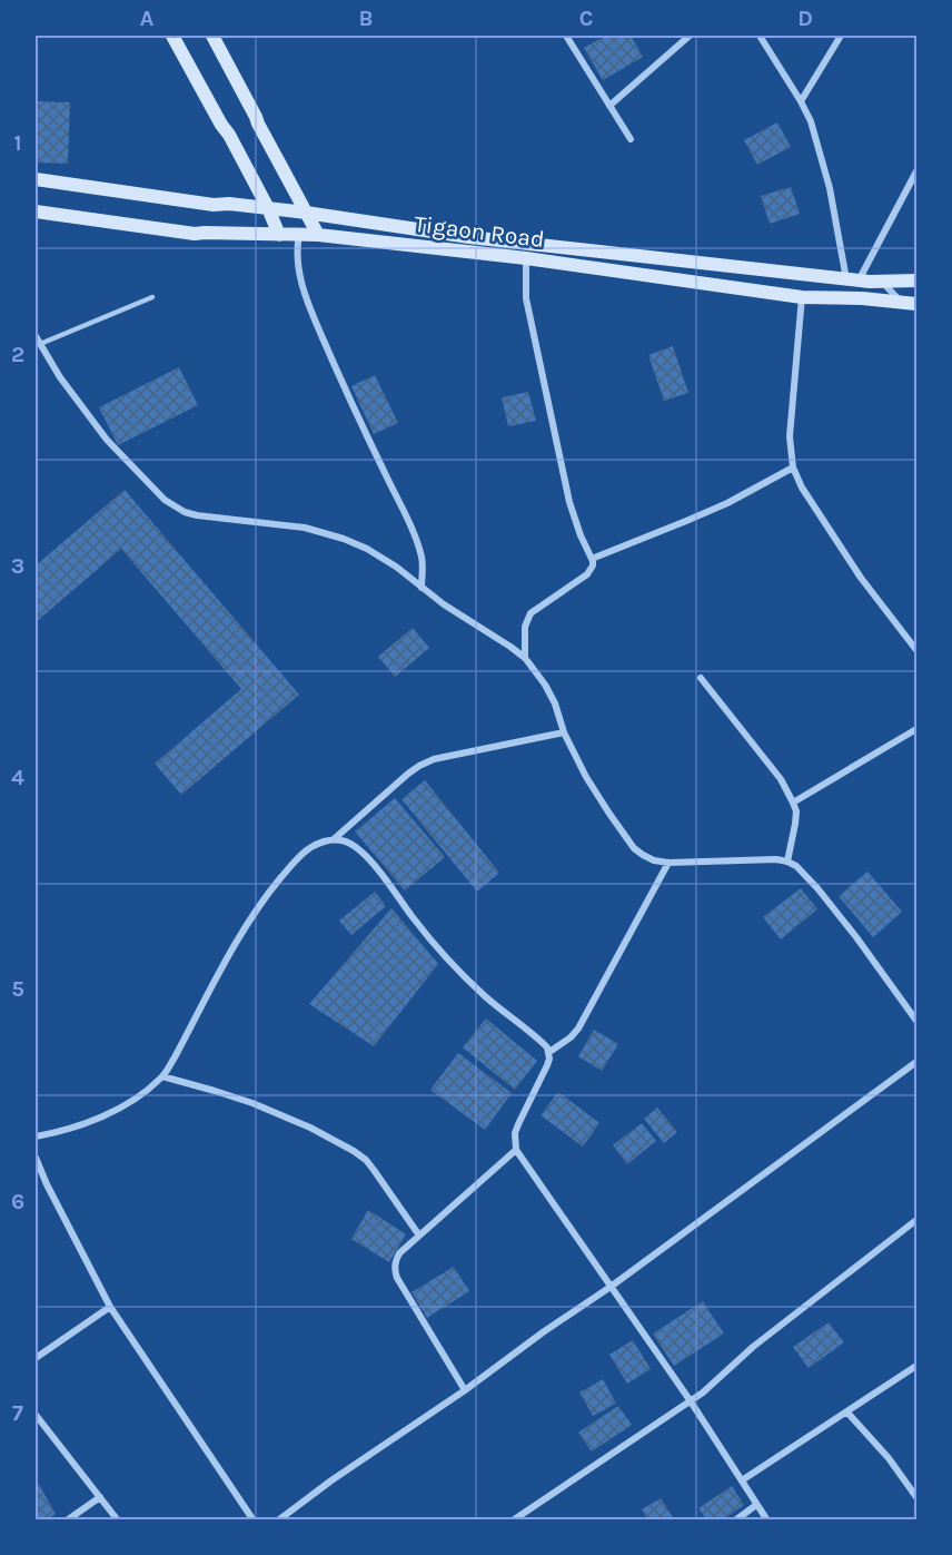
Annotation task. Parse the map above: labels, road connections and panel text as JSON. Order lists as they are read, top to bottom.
{
  "streets": {
    "street": ["Tigaon Road"]
  },
  "grid": {
    "columns": [
      "A",
      "B",
      "C",
      "D"
    ],
    "rows": [
      "1",
      "2",
      "3",
      "4",
      "5",
      "6",
      "7"
    ]
  }
}
